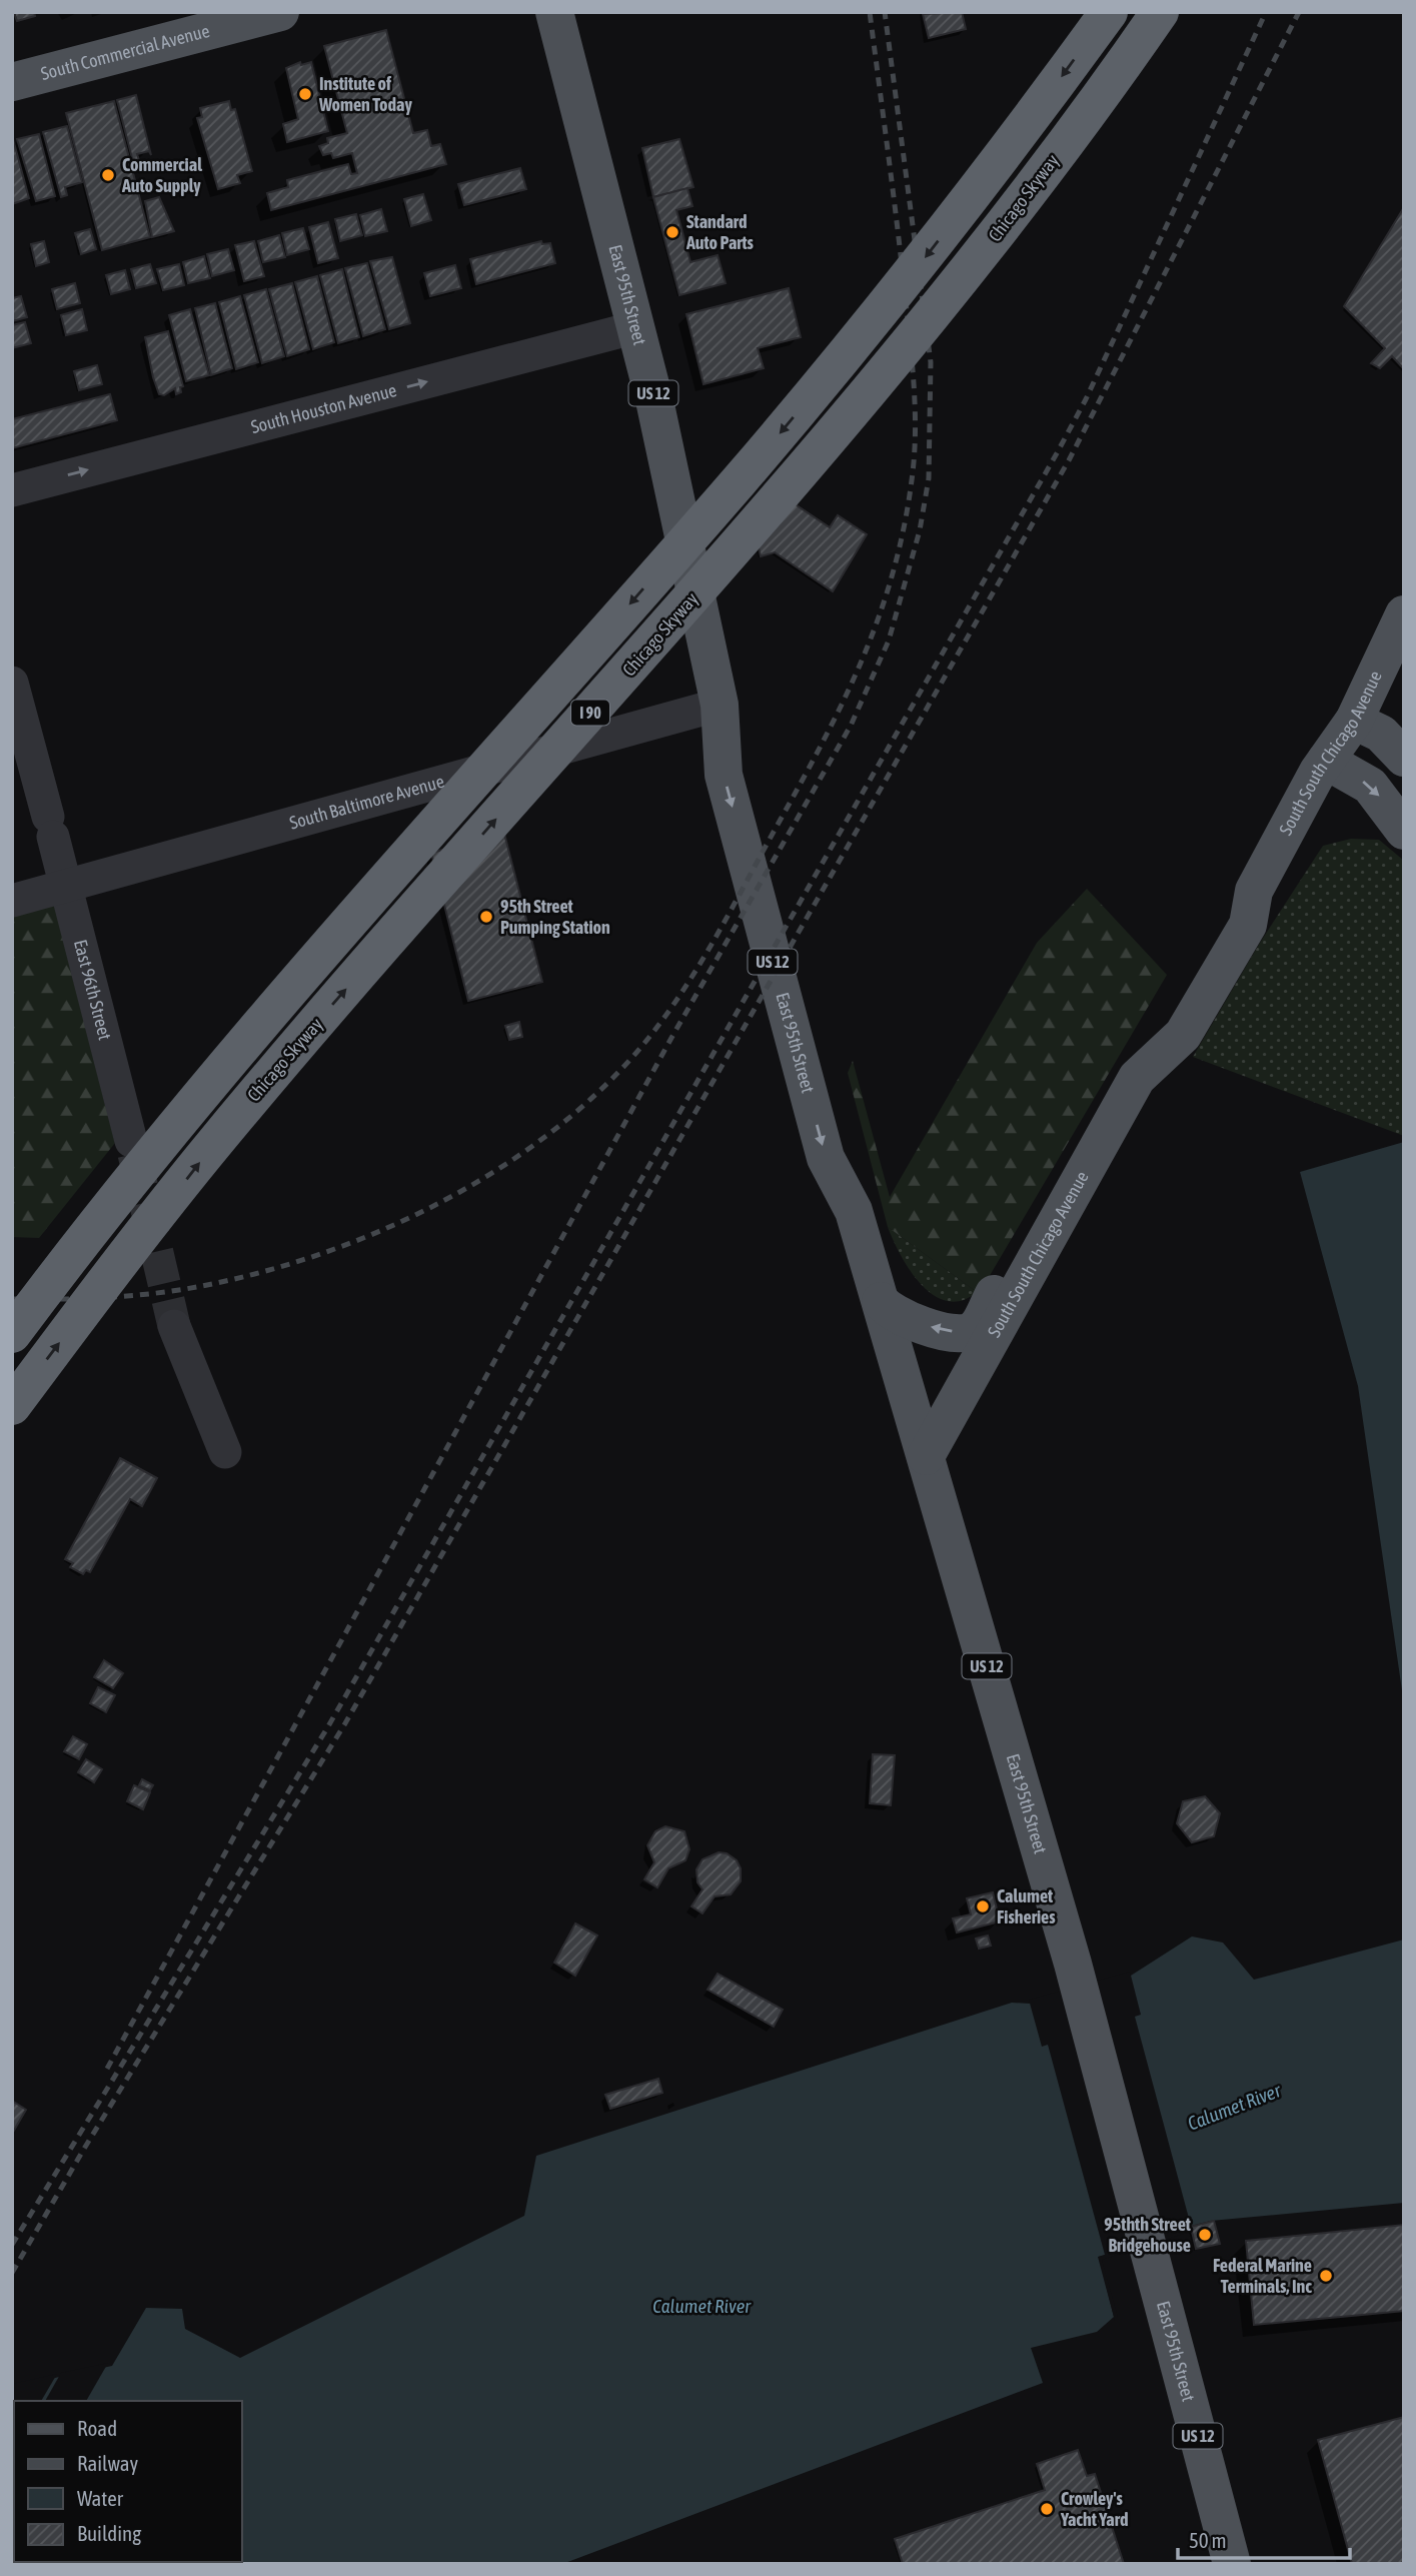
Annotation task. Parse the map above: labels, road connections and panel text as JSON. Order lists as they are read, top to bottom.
{
  "streets": {
    "highway": ["Chicago Skyway", "I 90"],
    "main road": [
      "South Commercial Avenue",
      "East 95th Street",
      "US 12",
      "South South Chicago Avenue"
    ],
    "street": ["South Houston Avenue", "South Baltimore Avenue", "East 96th Street"]
  },
  "crossings": [
    ["East 95th Street", "South Houston Avenue"],
    ["East 95th Street", "South South Chicago Avenue"],
    ["East 95th Street", "South Baltimore Avenue"],
    ["South Baltimore Avenue", "East 96th Street"]
  ],
  "one_way": ["South Houston Avenue"],
  "water": ["Calumet River"],
  "places": [
    "Institute of Women Today",
    "Commercial Auto Supply",
    "Standard Auto Parts",
    "95th Street Pumping Station",
    "Calumet Fisheries",
    "95thth Street Bridgehouse",
    "Federal Marine Terminals, Inc",
    "Crowley's Yacht Yard"
  ],
  "legend": [
    "Road",
    "Railway",
    "Water",
    "Building"
  ],
  "scale_bar": "50 m"
}
